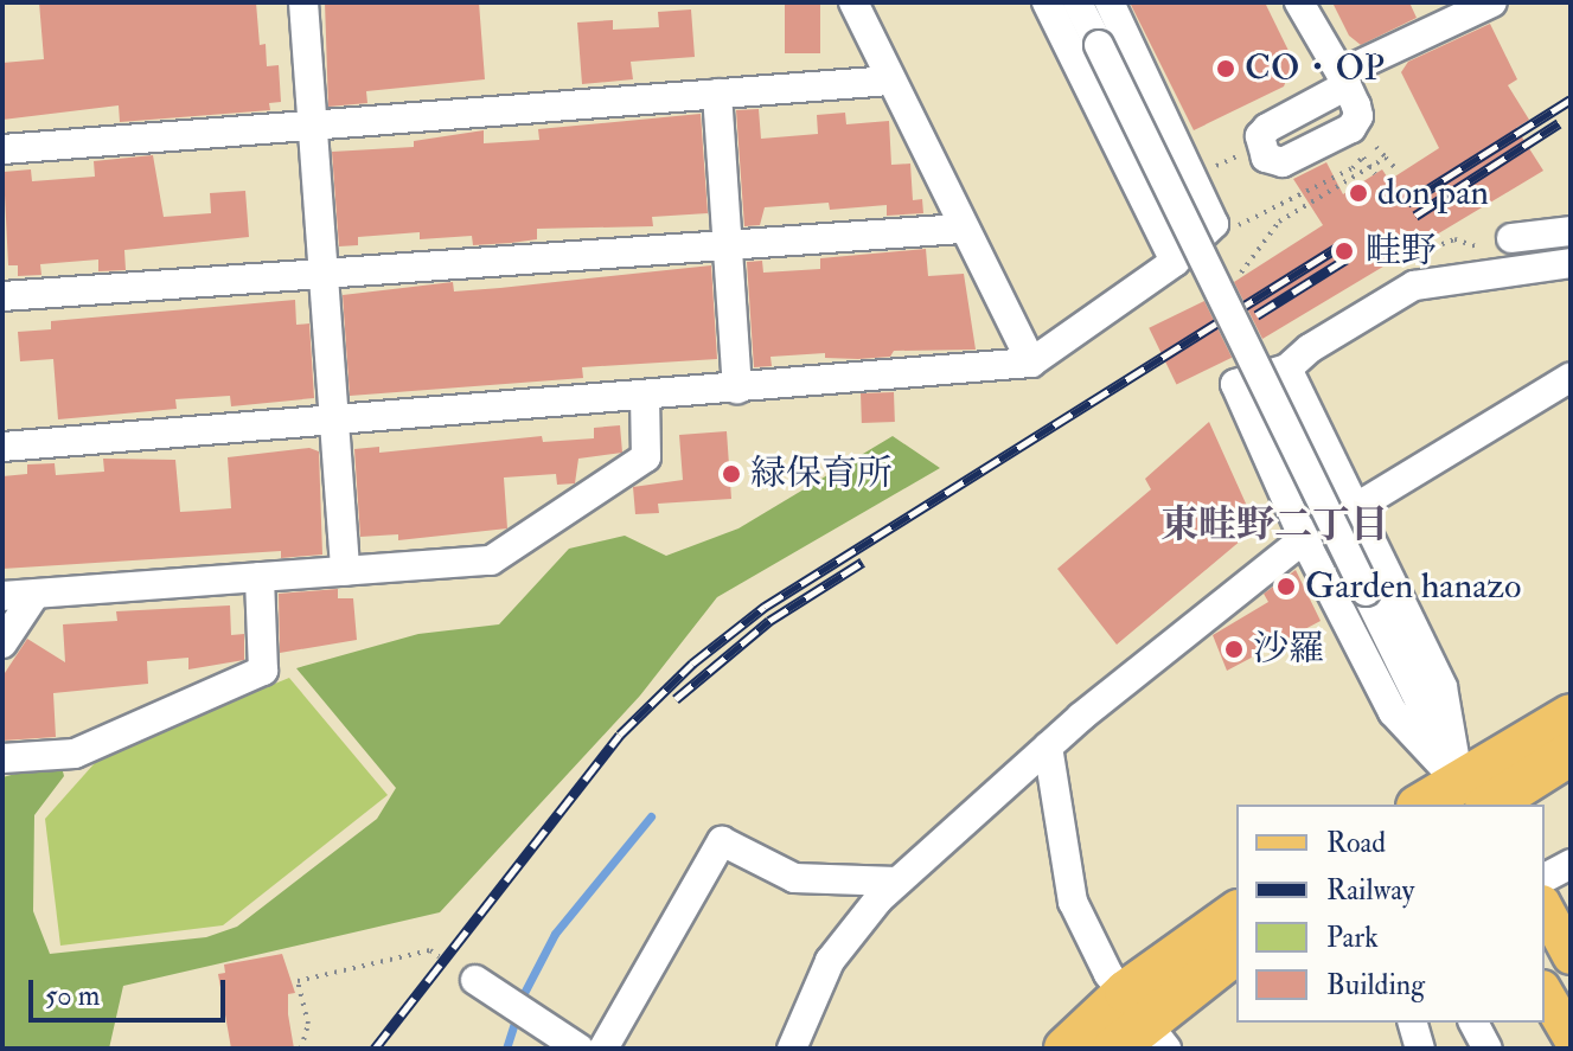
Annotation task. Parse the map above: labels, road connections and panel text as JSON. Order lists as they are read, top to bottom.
{
  "districts": ["東畦野二丁目"],
  "places": [
    "CO・OP",
    "don pan",
    "畦野",
    "緑保育所",
    "Garden hanazo",
    "沙羅"
  ],
  "legend": [
    "Road",
    "Railway",
    "Park",
    "Building"
  ],
  "scale_bar": "50 m"
}
